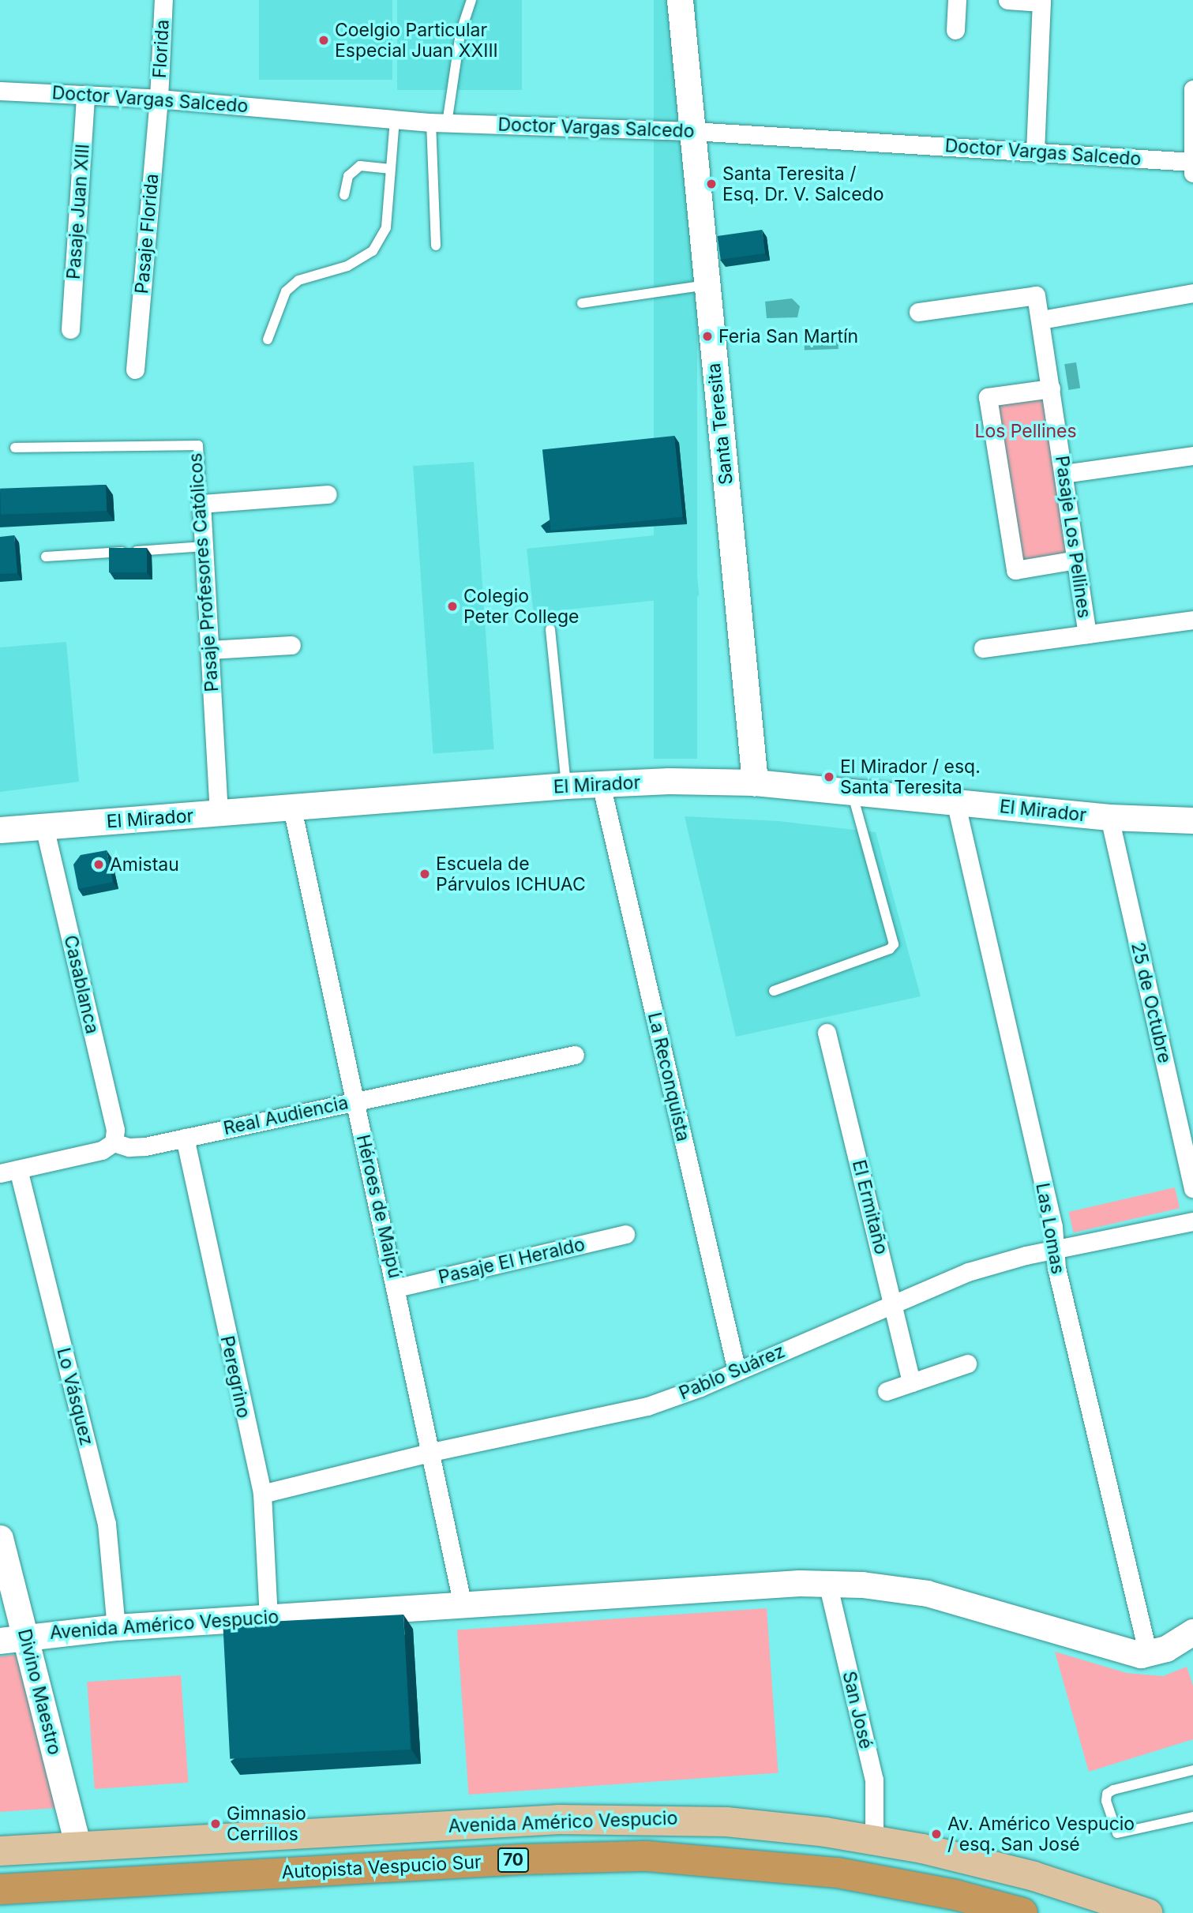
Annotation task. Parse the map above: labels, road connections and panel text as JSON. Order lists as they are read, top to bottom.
{
  "streets": {
    "highway": ["70", "Autopista Vespucio Sur"],
    "main road": ["Avenida Américo Vespucio"],
    "street": [
      "Florida",
      "Doctor Vargas Salcedo",
      "Pasaje Juan XIII",
      "Pasaje Florida",
      "Santa Teresita",
      "Pasaje Los Pellines",
      "Pasaje Profesores Católicos",
      "El Mirador",
      "Casablanca",
      "25 de Octubre",
      "La Reconquista",
      "Real Audiencia",
      "Héroes de Maipú",
      "El Ermitaño",
      "Las Lomas",
      "Pasaje El Heraldo",
      "Pablo Suárez",
      "Peregrino",
      "Lo Vásquez",
      "Divino Maestro",
      "San José"
    ]
  },
  "crossings": [
    ["Florida", "Doctor Vargas Salcedo"],
    ["Florida", "Pasaje Florida"],
    ["Doctor Vargas Salcedo", "Pasaje Juan XIII"],
    ["Doctor Vargas Salcedo", "Pasaje Florida"],
    ["Doctor Vargas Salcedo", "Santa Teresita"],
    ["Santa Teresita", "El Mirador"],
    ["Pasaje Profesores Católicos", "El Mirador"],
    ["El Mirador", "Casablanca"],
    ["El Mirador", "25 de Octubre"],
    ["El Mirador", "La Reconquista"],
    ["El Mirador", "Héroes de Maipú"],
    ["El Mirador", "Las Lomas"],
    ["Casablanca", "Real Audiencia"],
    ["La Reconquista", "Pablo Suárez"],
    ["Real Audiencia", "Héroes de Maipú"],
    ["Real Audiencia", "Peregrino"],
    ["Héroes de Maipú", "Pasaje El Heraldo"],
    ["Héroes de Maipú", "Pablo Suárez"],
    ["Héroes de Maipú", "Avenida Américo Vespucio"],
    ["El Ermitaño", "Pablo Suárez"],
    ["Las Lomas", "Pablo Suárez"],
    ["Las Lomas", "Avenida Américo Vespucio"],
    ["Pablo Suárez", "Peregrino"],
    ["Peregrino", "Avenida Américo Vespucio"],
    ["Lo Vásquez", "Avenida Américo Vespucio"],
    ["Avenida Américo Vespucio", "Divino Maestro"],
    ["Avenida Américo Vespucio", "San José"]
  ],
  "parks": ["Los Pellines"],
  "places": [
    "Coelgio Particular Especial Juan XXIII",
    "Santa Teresita / Esq. Dr. V. Salcedo",
    "Feria San Martín",
    "Colegio Peter College",
    "El Mirador / esq. Santa Teresita",
    "Amistau",
    "Escuela de Párvulos ICHUAC",
    "Gimnasio Cerrillos",
    "Av. Américo Vespucio / esq. San José"
  ]
}
